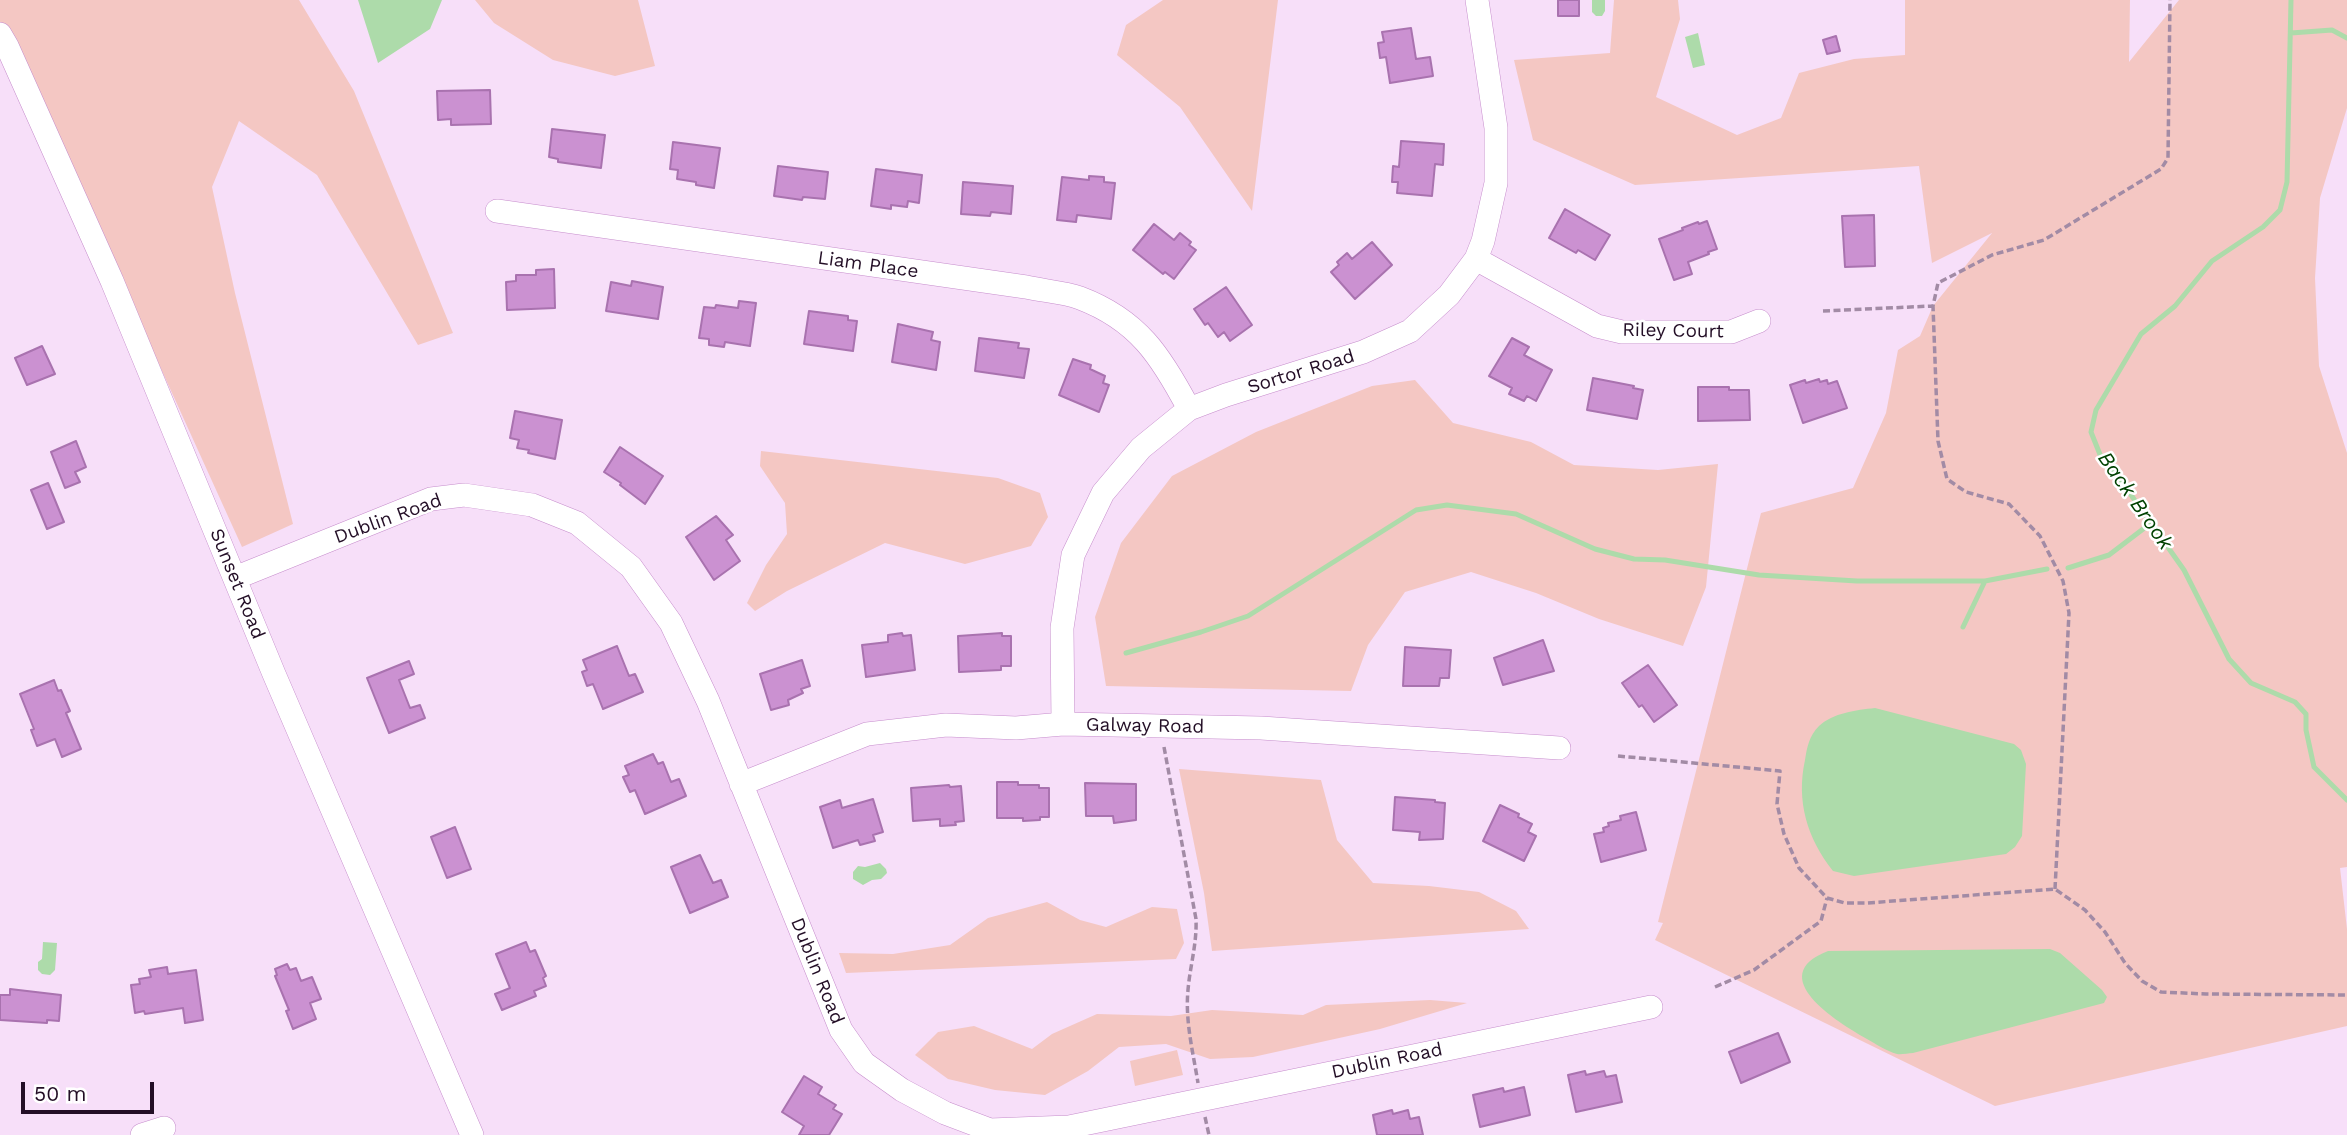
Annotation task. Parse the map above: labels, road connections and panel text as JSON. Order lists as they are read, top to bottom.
{
  "streets": {
    "street": [
      "Liam Place",
      "Riley Court",
      "Sortor Road",
      "Dublin Road",
      "Sunset Road",
      "Galway Road"
    ]
  },
  "crossings": [
    ["Liam Place", "Sortor Road"],
    ["Riley Court", "Sortor Road"],
    ["Sortor Road", "Galway Road"],
    ["Dublin Road", "Sunset Road"],
    ["Dublin Road", "Galway Road"]
  ],
  "water": ["Back Brook"],
  "scale_bar": "50 m"
}
